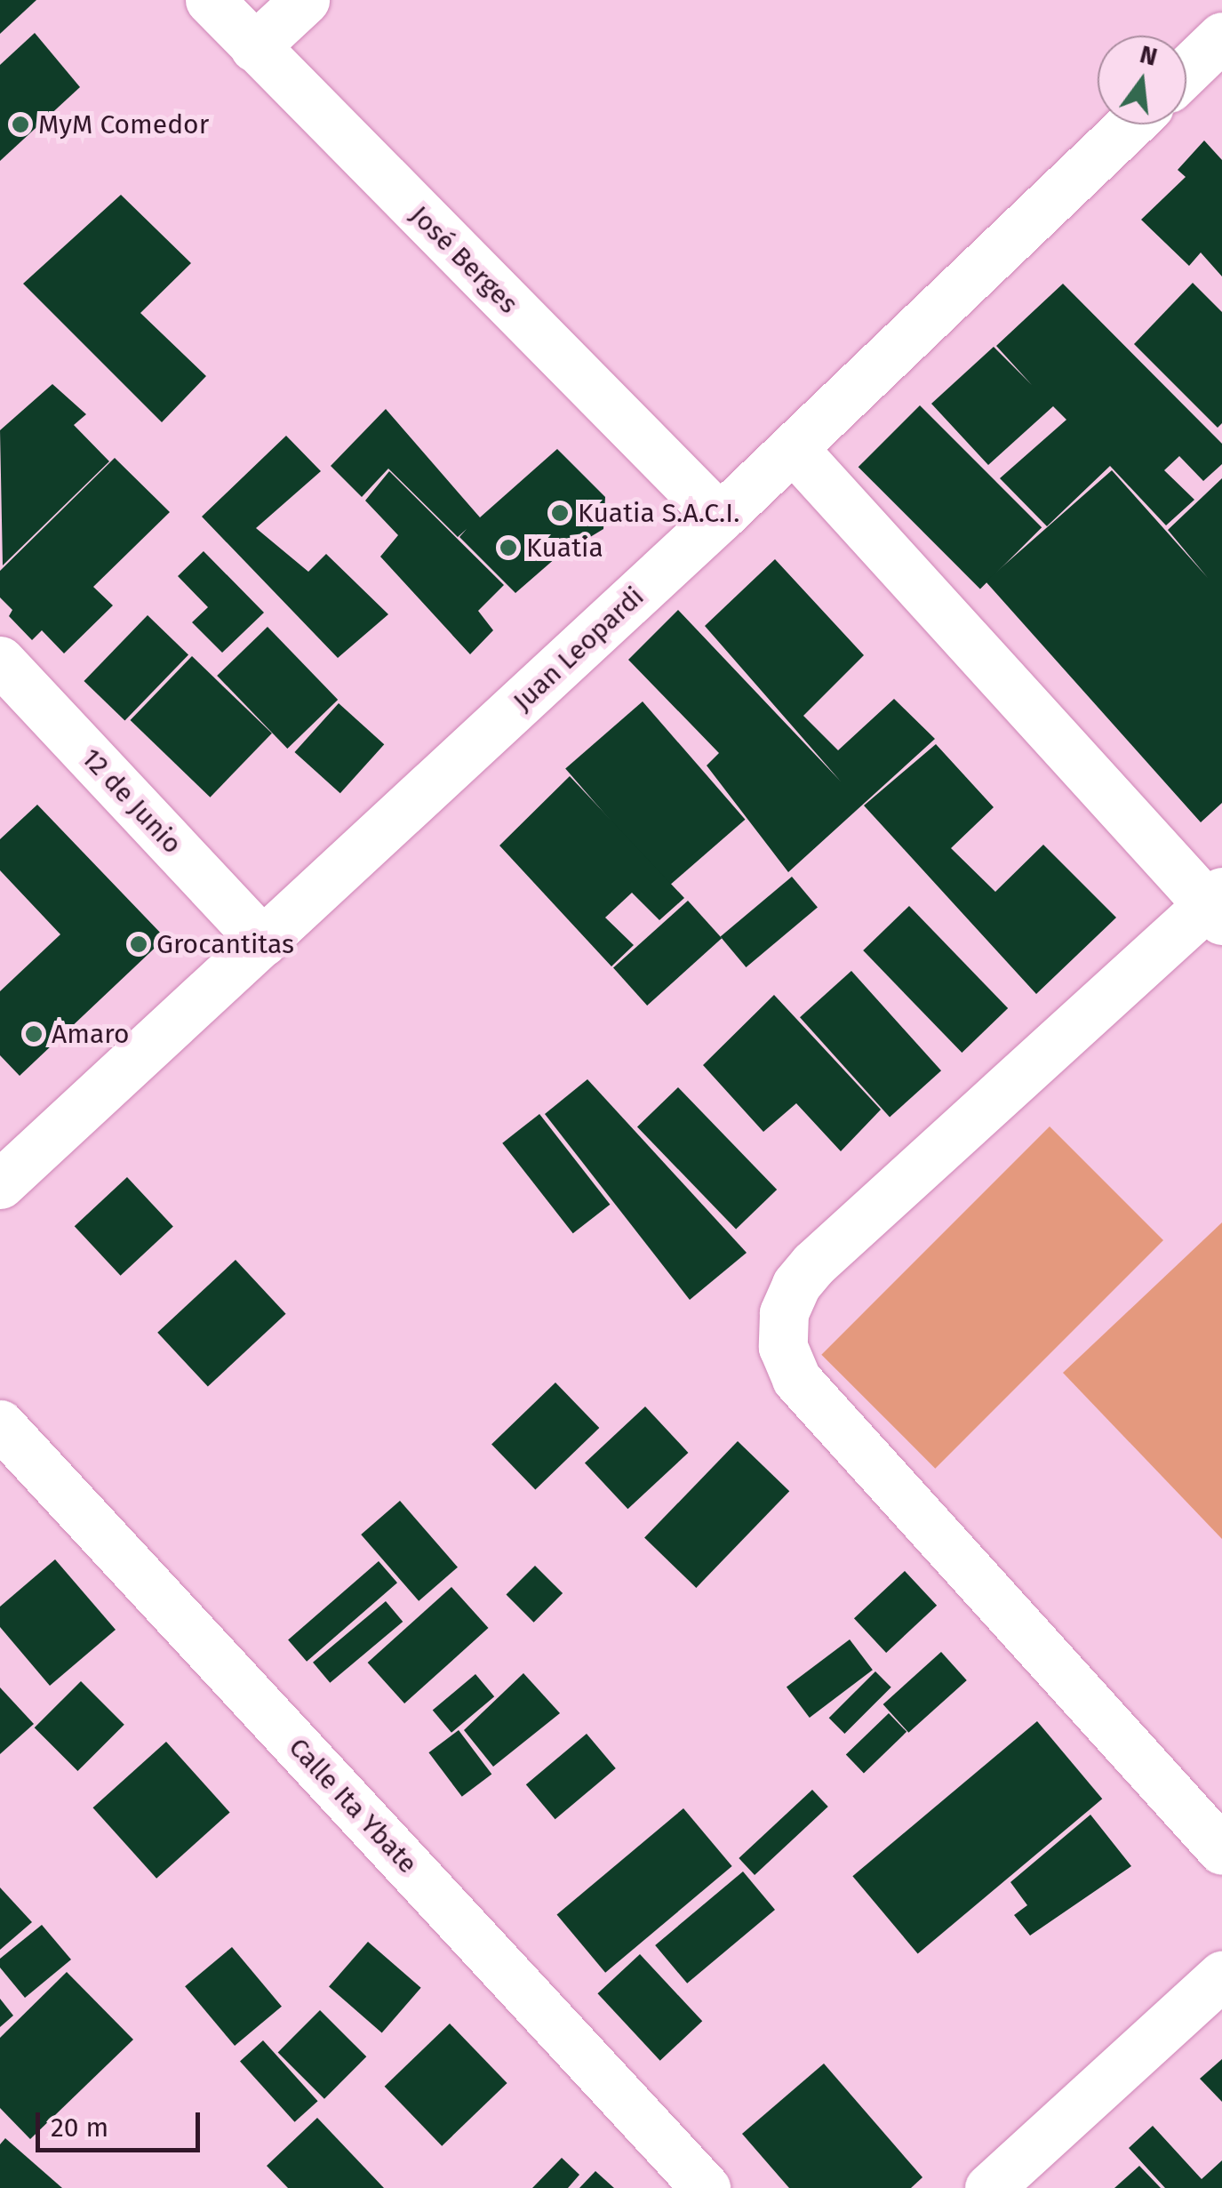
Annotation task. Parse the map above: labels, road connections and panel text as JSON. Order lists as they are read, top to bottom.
{
  "streets": {
    "street": [
      "José Berges",
      "Juan Leopardi",
      "12 de Junio",
      "Calle Ita Ybate"
    ]
  },
  "crossings": [
    ["José Berges", "Juan Leopardi"],
    ["Juan Leopardi", "12 de Junio"]
  ],
  "places": [
    "MyM Comedor",
    "Kuatia S.A.C.I.",
    "Kuatia",
    "Grocantitas",
    "Amaro"
  ],
  "scale_bar": "20 m",
  "north": "top"
}
